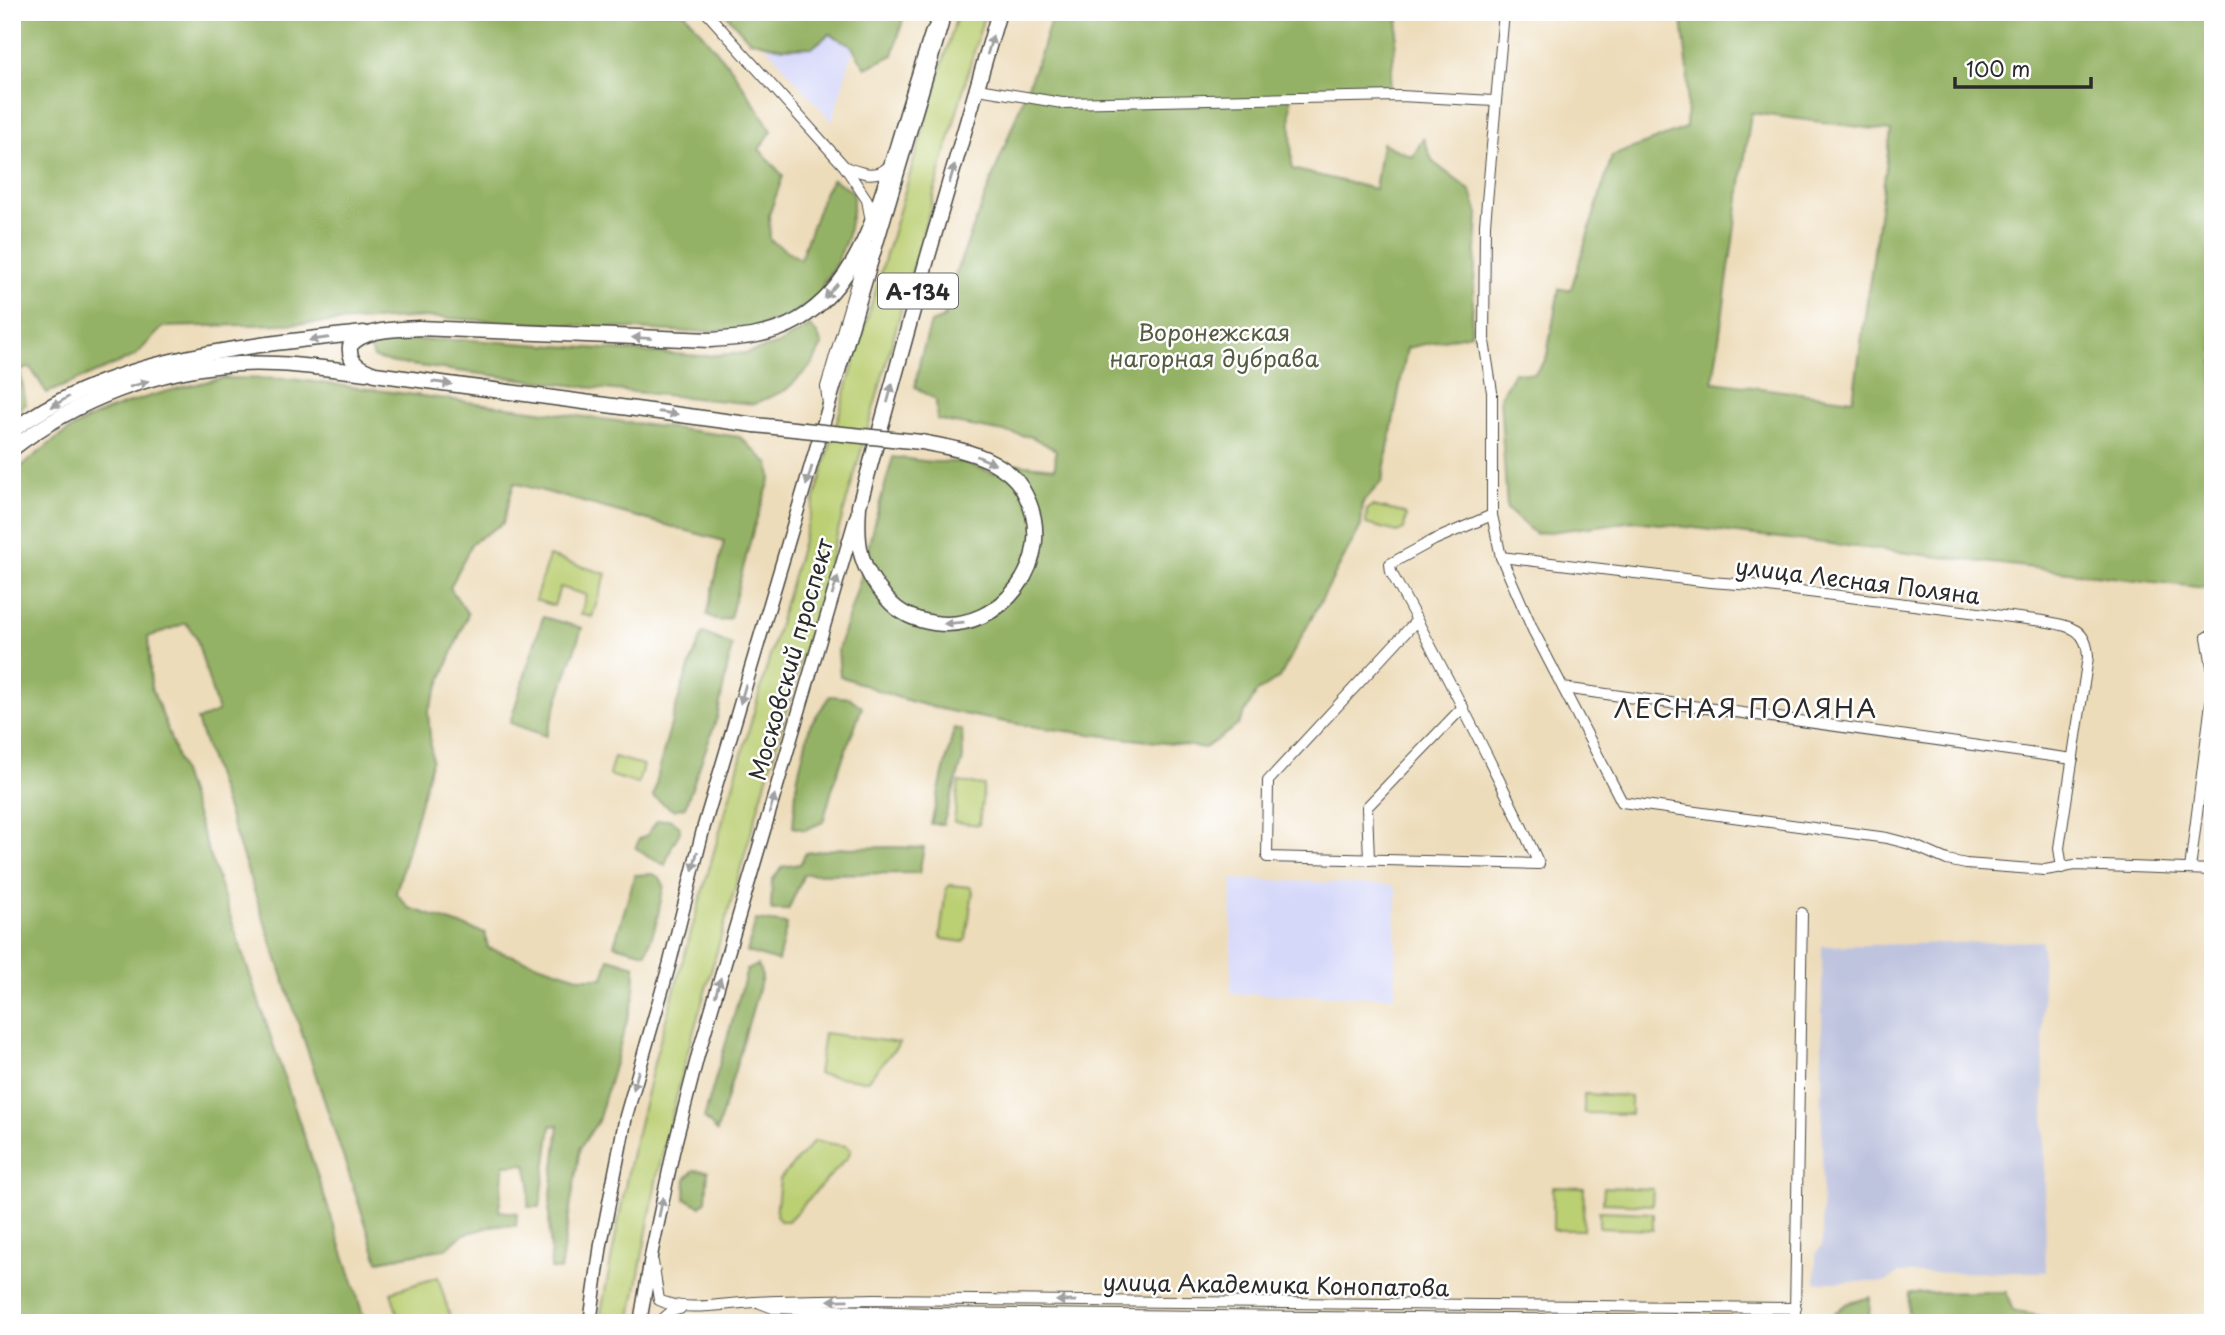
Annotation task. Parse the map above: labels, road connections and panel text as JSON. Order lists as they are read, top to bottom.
{
  "streets": {
    "highway": ["А-134", "Московский проспект"],
    "street": ["улица Лесная Поляна", "улица Академика Конопатова"]
  },
  "districts": ["ЛЕСНАЯ ПОЛЯНА"],
  "parks": ["Воронежская нагорная дубрава"],
  "scale_bar": "100 m"
}
